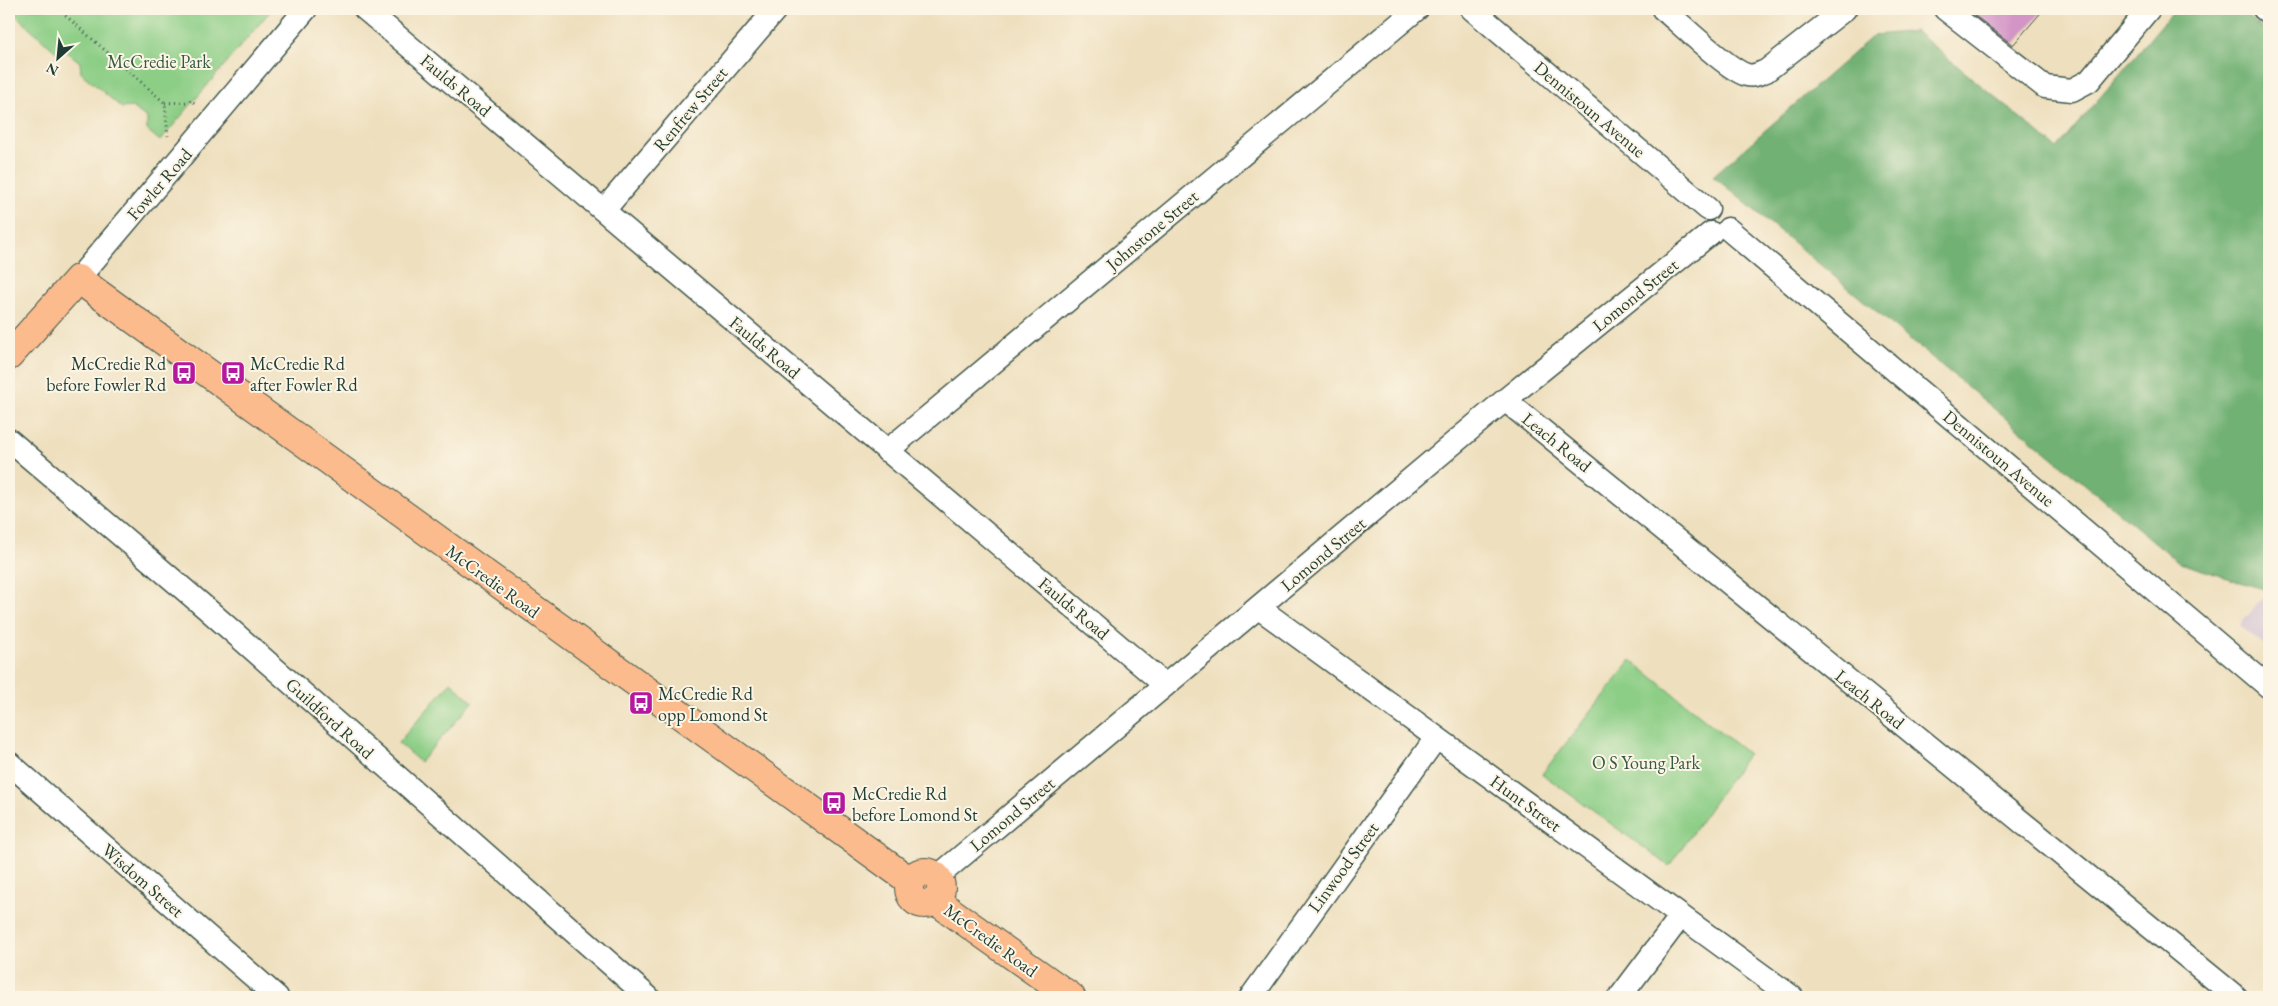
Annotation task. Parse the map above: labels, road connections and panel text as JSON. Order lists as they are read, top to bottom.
{
  "streets": {
    "main road": ["Fowler Road", "McCredie Road"],
    "street": [
      "Faulds Road",
      "Renfrew Street",
      "Dennistoun Avenue",
      "Johnstone Street",
      "Lomond Street",
      "Leach Road",
      "Guildford Road",
      "Hunt Street",
      "Linwood Street",
      "Wisdom Street"
    ]
  },
  "crossings": [
    ["Faulds Road", "Renfrew Street"],
    ["Faulds Road", "Johnstone Street"],
    ["Faulds Road", "Lomond Street"],
    ["Dennistoun Avenue", "Lomond Street"],
    ["Fowler Road", "McCredie Road"],
    ["Lomond Street", "Leach Road"],
    ["Lomond Street", "McCredie Road"],
    ["Lomond Street", "Hunt Street"],
    ["Hunt Street", "Linwood Street"]
  ],
  "parks": ["McCredie Park", "O S Young Park"],
  "places": {
    "bus stop": [
      "McCredie Rd before Fowler Rd",
      "McCredie Rd after Fowler Rd",
      "McCredie Rd opp Lomond St",
      "McCredie Rd before Lomond St"
    ]
  },
  "north": "bottom left"
}
